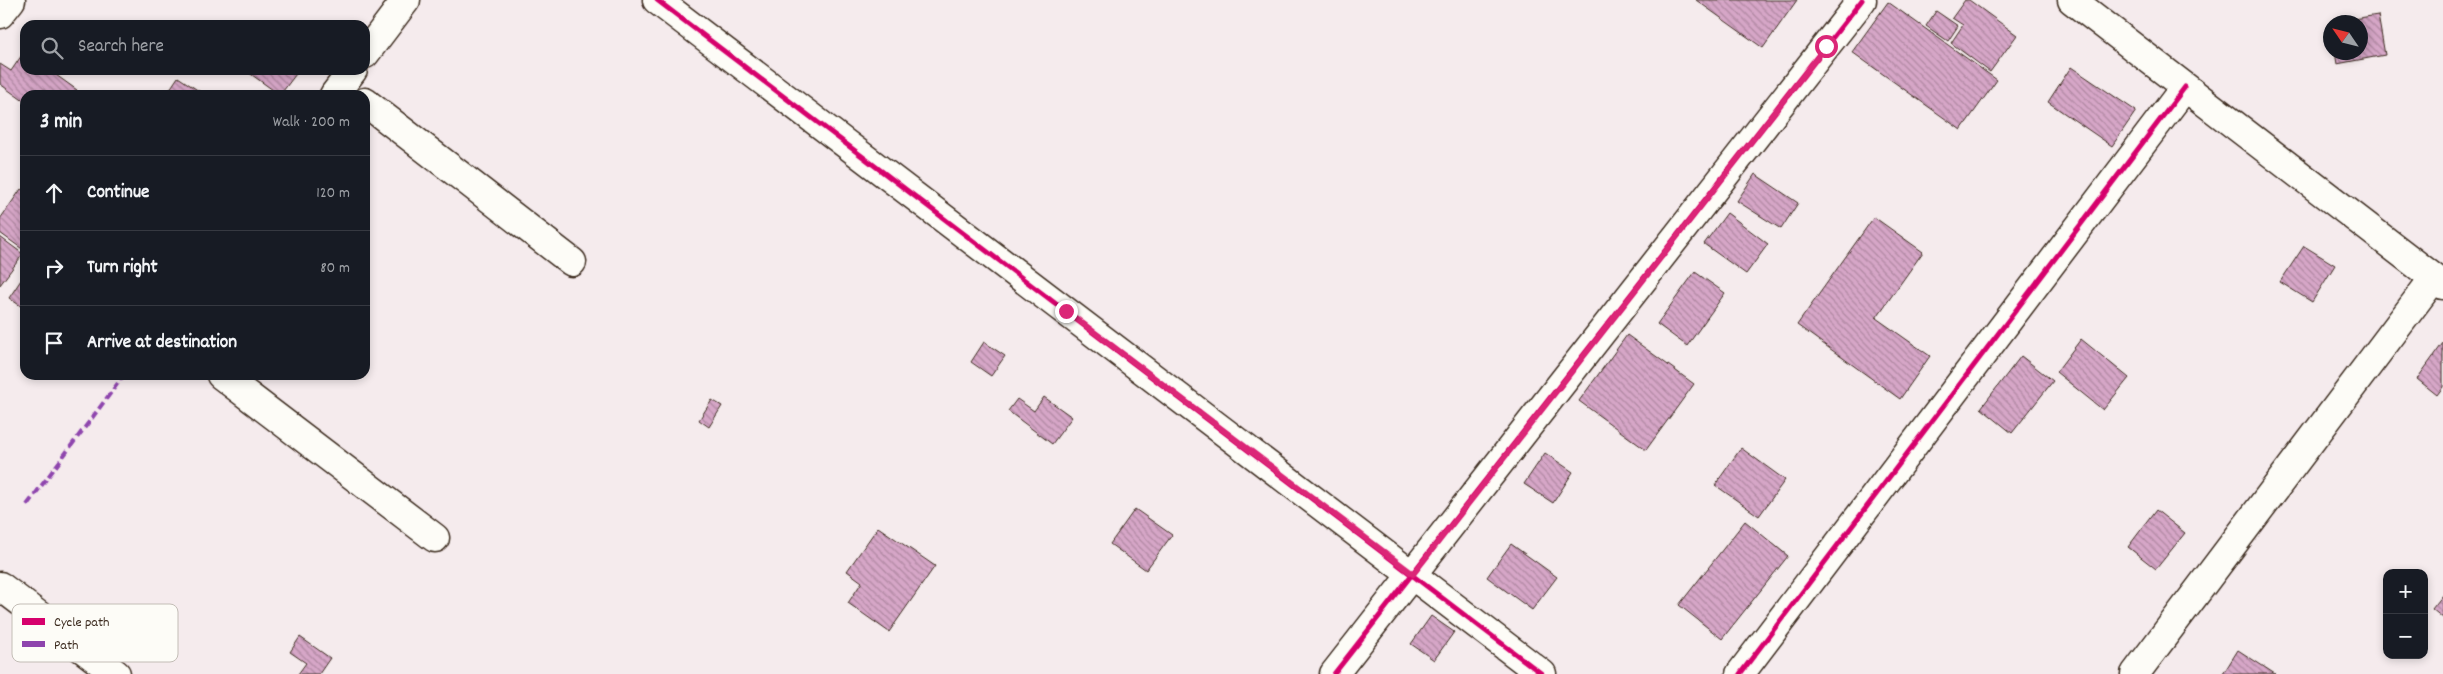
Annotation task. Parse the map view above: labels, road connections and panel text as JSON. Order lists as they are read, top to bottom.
{
  "legend": ["Cycle path", "Path"],
  "north": "top left",
  "page": {
    "search": "Search here",
    "heading": ["3 min", "Walk · 200 m"],
    "list": [
      ["Continue", "120 m"],
      ["Turn right", "80 m"],
      "Arrive at destination"
    ],
    "map_buttons": ["+", "−"]
  }
}
